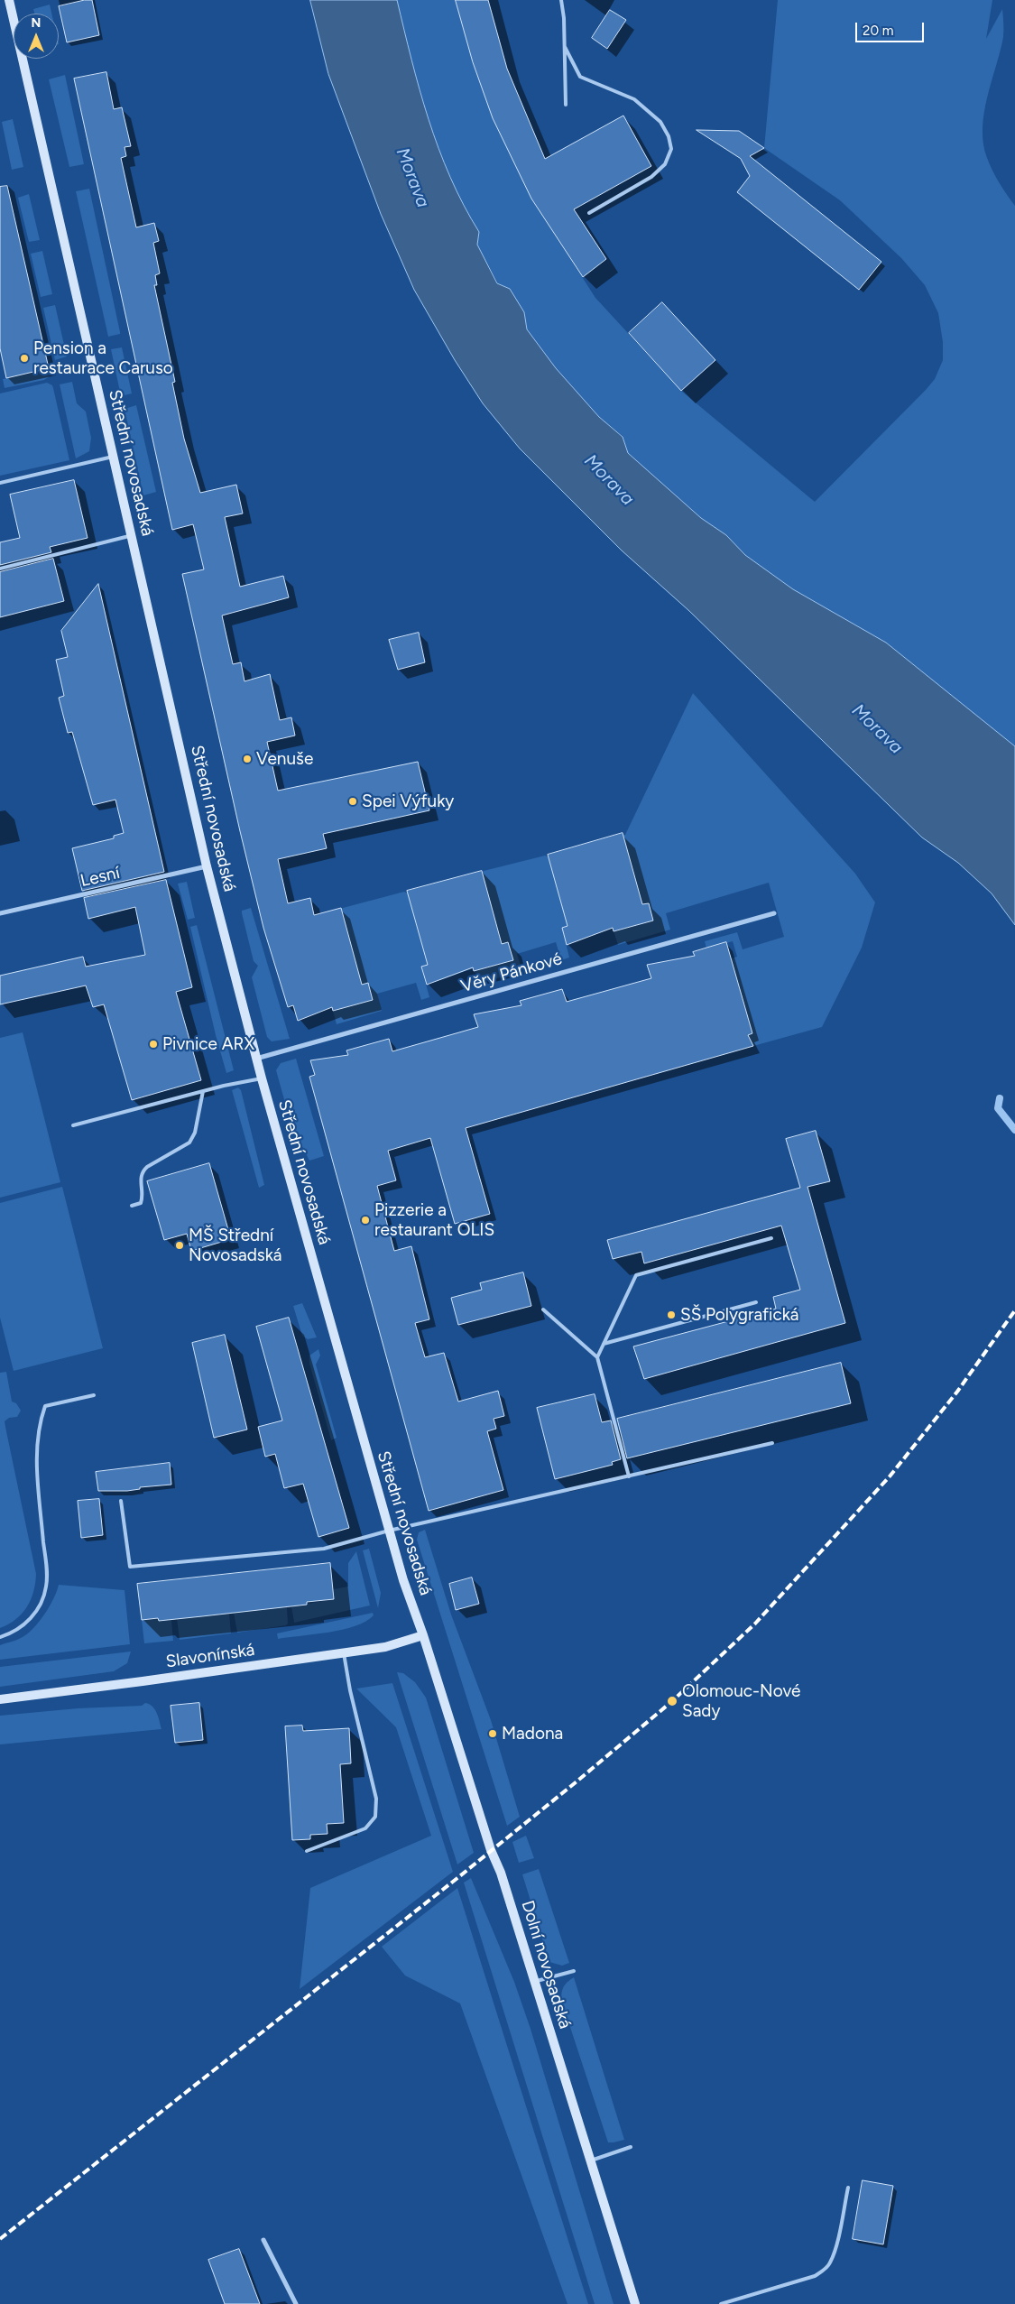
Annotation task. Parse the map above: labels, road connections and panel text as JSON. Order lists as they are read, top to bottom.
{
  "streets": {
    "main road": ["Střední novosadská", "Slavonínská", "Dolní novosadská"],
    "street": ["Lesní", "Věry Pánkové"]
  },
  "crossings": [
    ["Střední novosadská", "Lesní"],
    ["Střední novosadská", "Věry Pánkové"],
    ["Střední novosadská", "Slavonínská"],
    ["Střední novosadská", "Dolní novosadská"],
    ["Slavonínská", "Dolní novosadská"]
  ],
  "water": ["Morava"],
  "places": [
    "Pension a restaurace Caruso",
    "Venuše",
    "Spei Výfuky",
    "Pivnice ARX",
    "Pizzerie a restaurant OLIS",
    "MŠ Střední Novosadská",
    "SŠ Polygrafická",
    "Olomouc-Nové Sady",
    "Madona"
  ],
  "scale_bar": "20 m",
  "north": "top"
}
